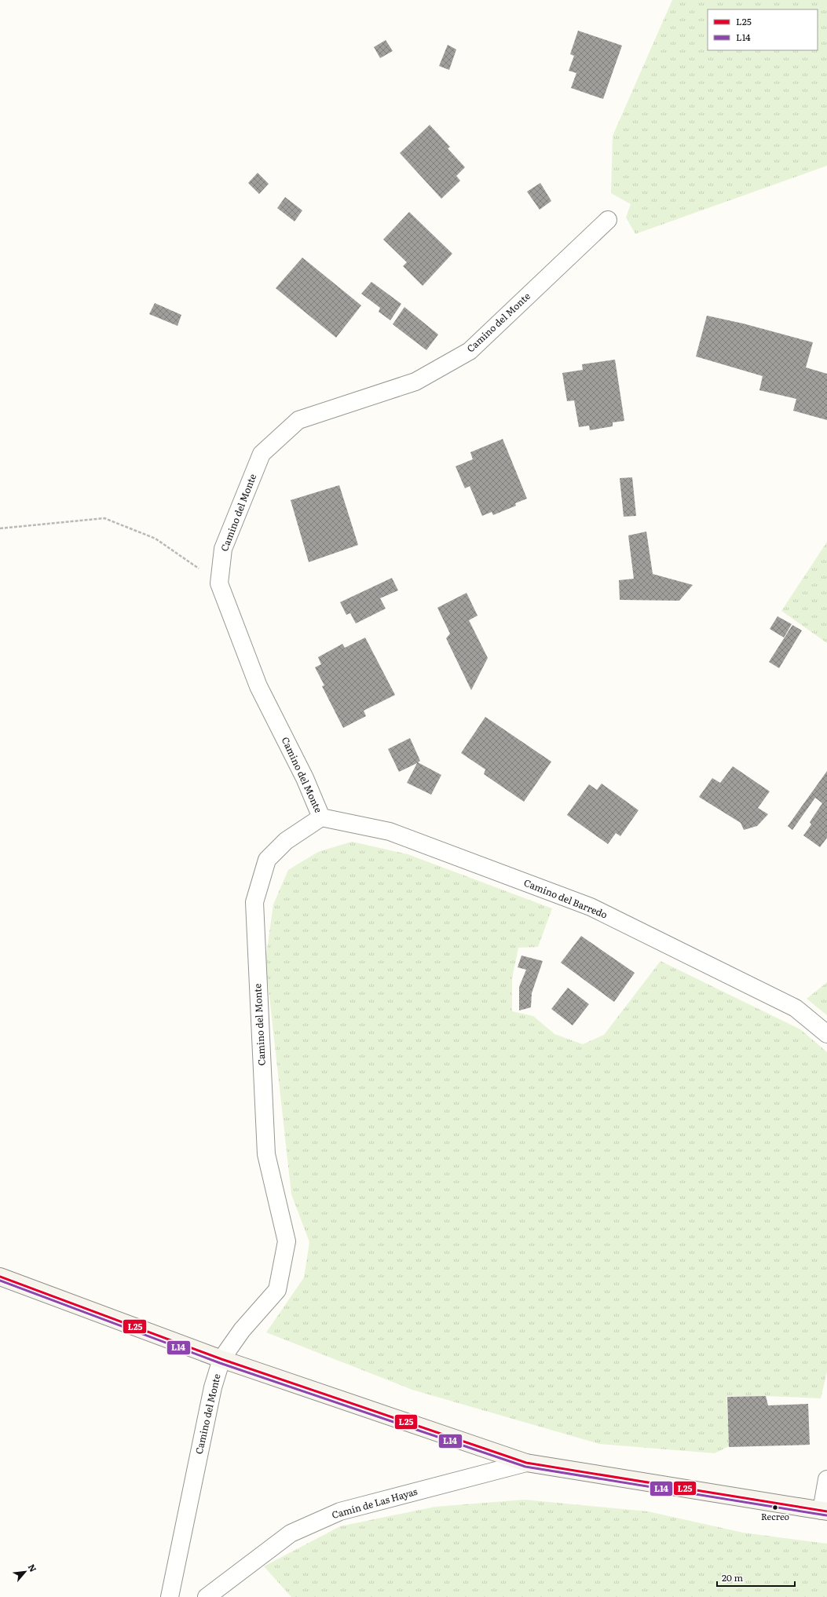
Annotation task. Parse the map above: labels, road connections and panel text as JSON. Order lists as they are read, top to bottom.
{
  "streets": {
    "street": ["Camino del Monte", "Camino del Barredo", "Camín de Las Hayas"]
  },
  "crossings": [
    ["Camino del Monte", "Camino del Barredo"]
  ],
  "places": ["Recreo"],
  "lines": ["transit line L25", "transit line L14"],
  "legend": ["L25", "L14"],
  "scale_bar": "20 m",
  "north": "top right"
}
